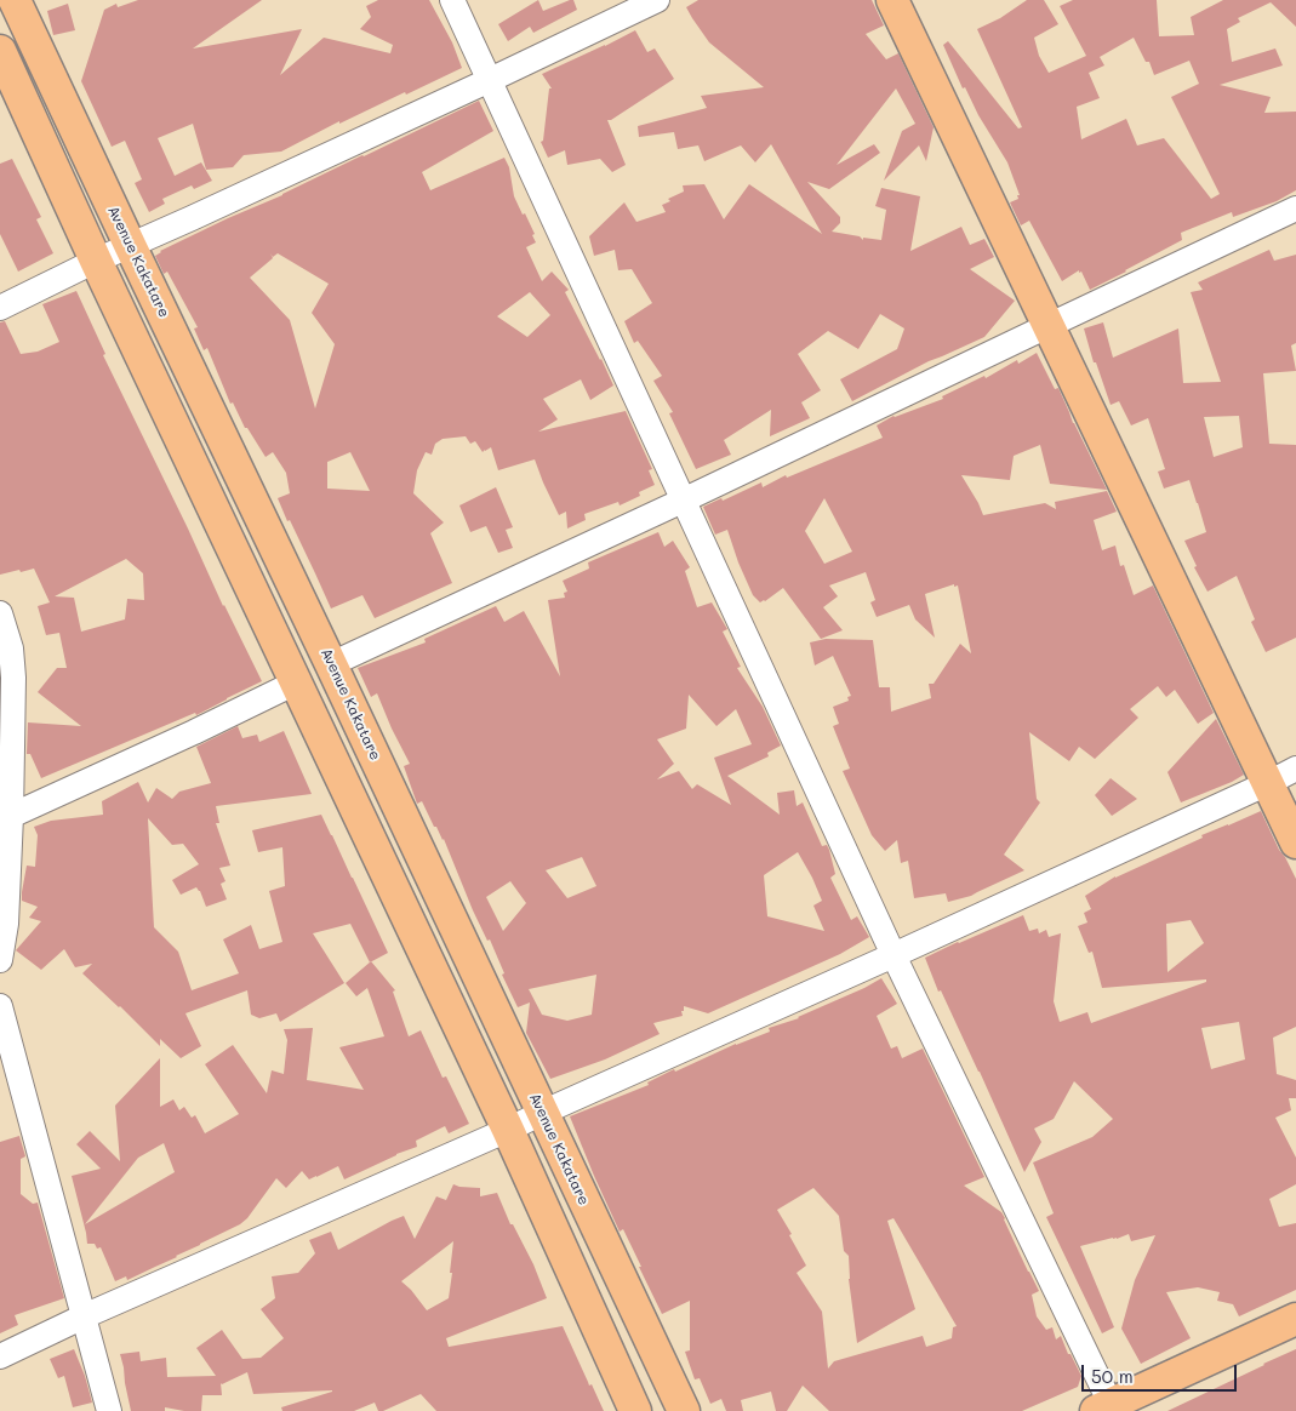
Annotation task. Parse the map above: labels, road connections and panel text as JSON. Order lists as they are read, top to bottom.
{
  "streets": {
    "main road": ["Avenue Kakatare"]
  },
  "scale_bar": "50 m"
}
